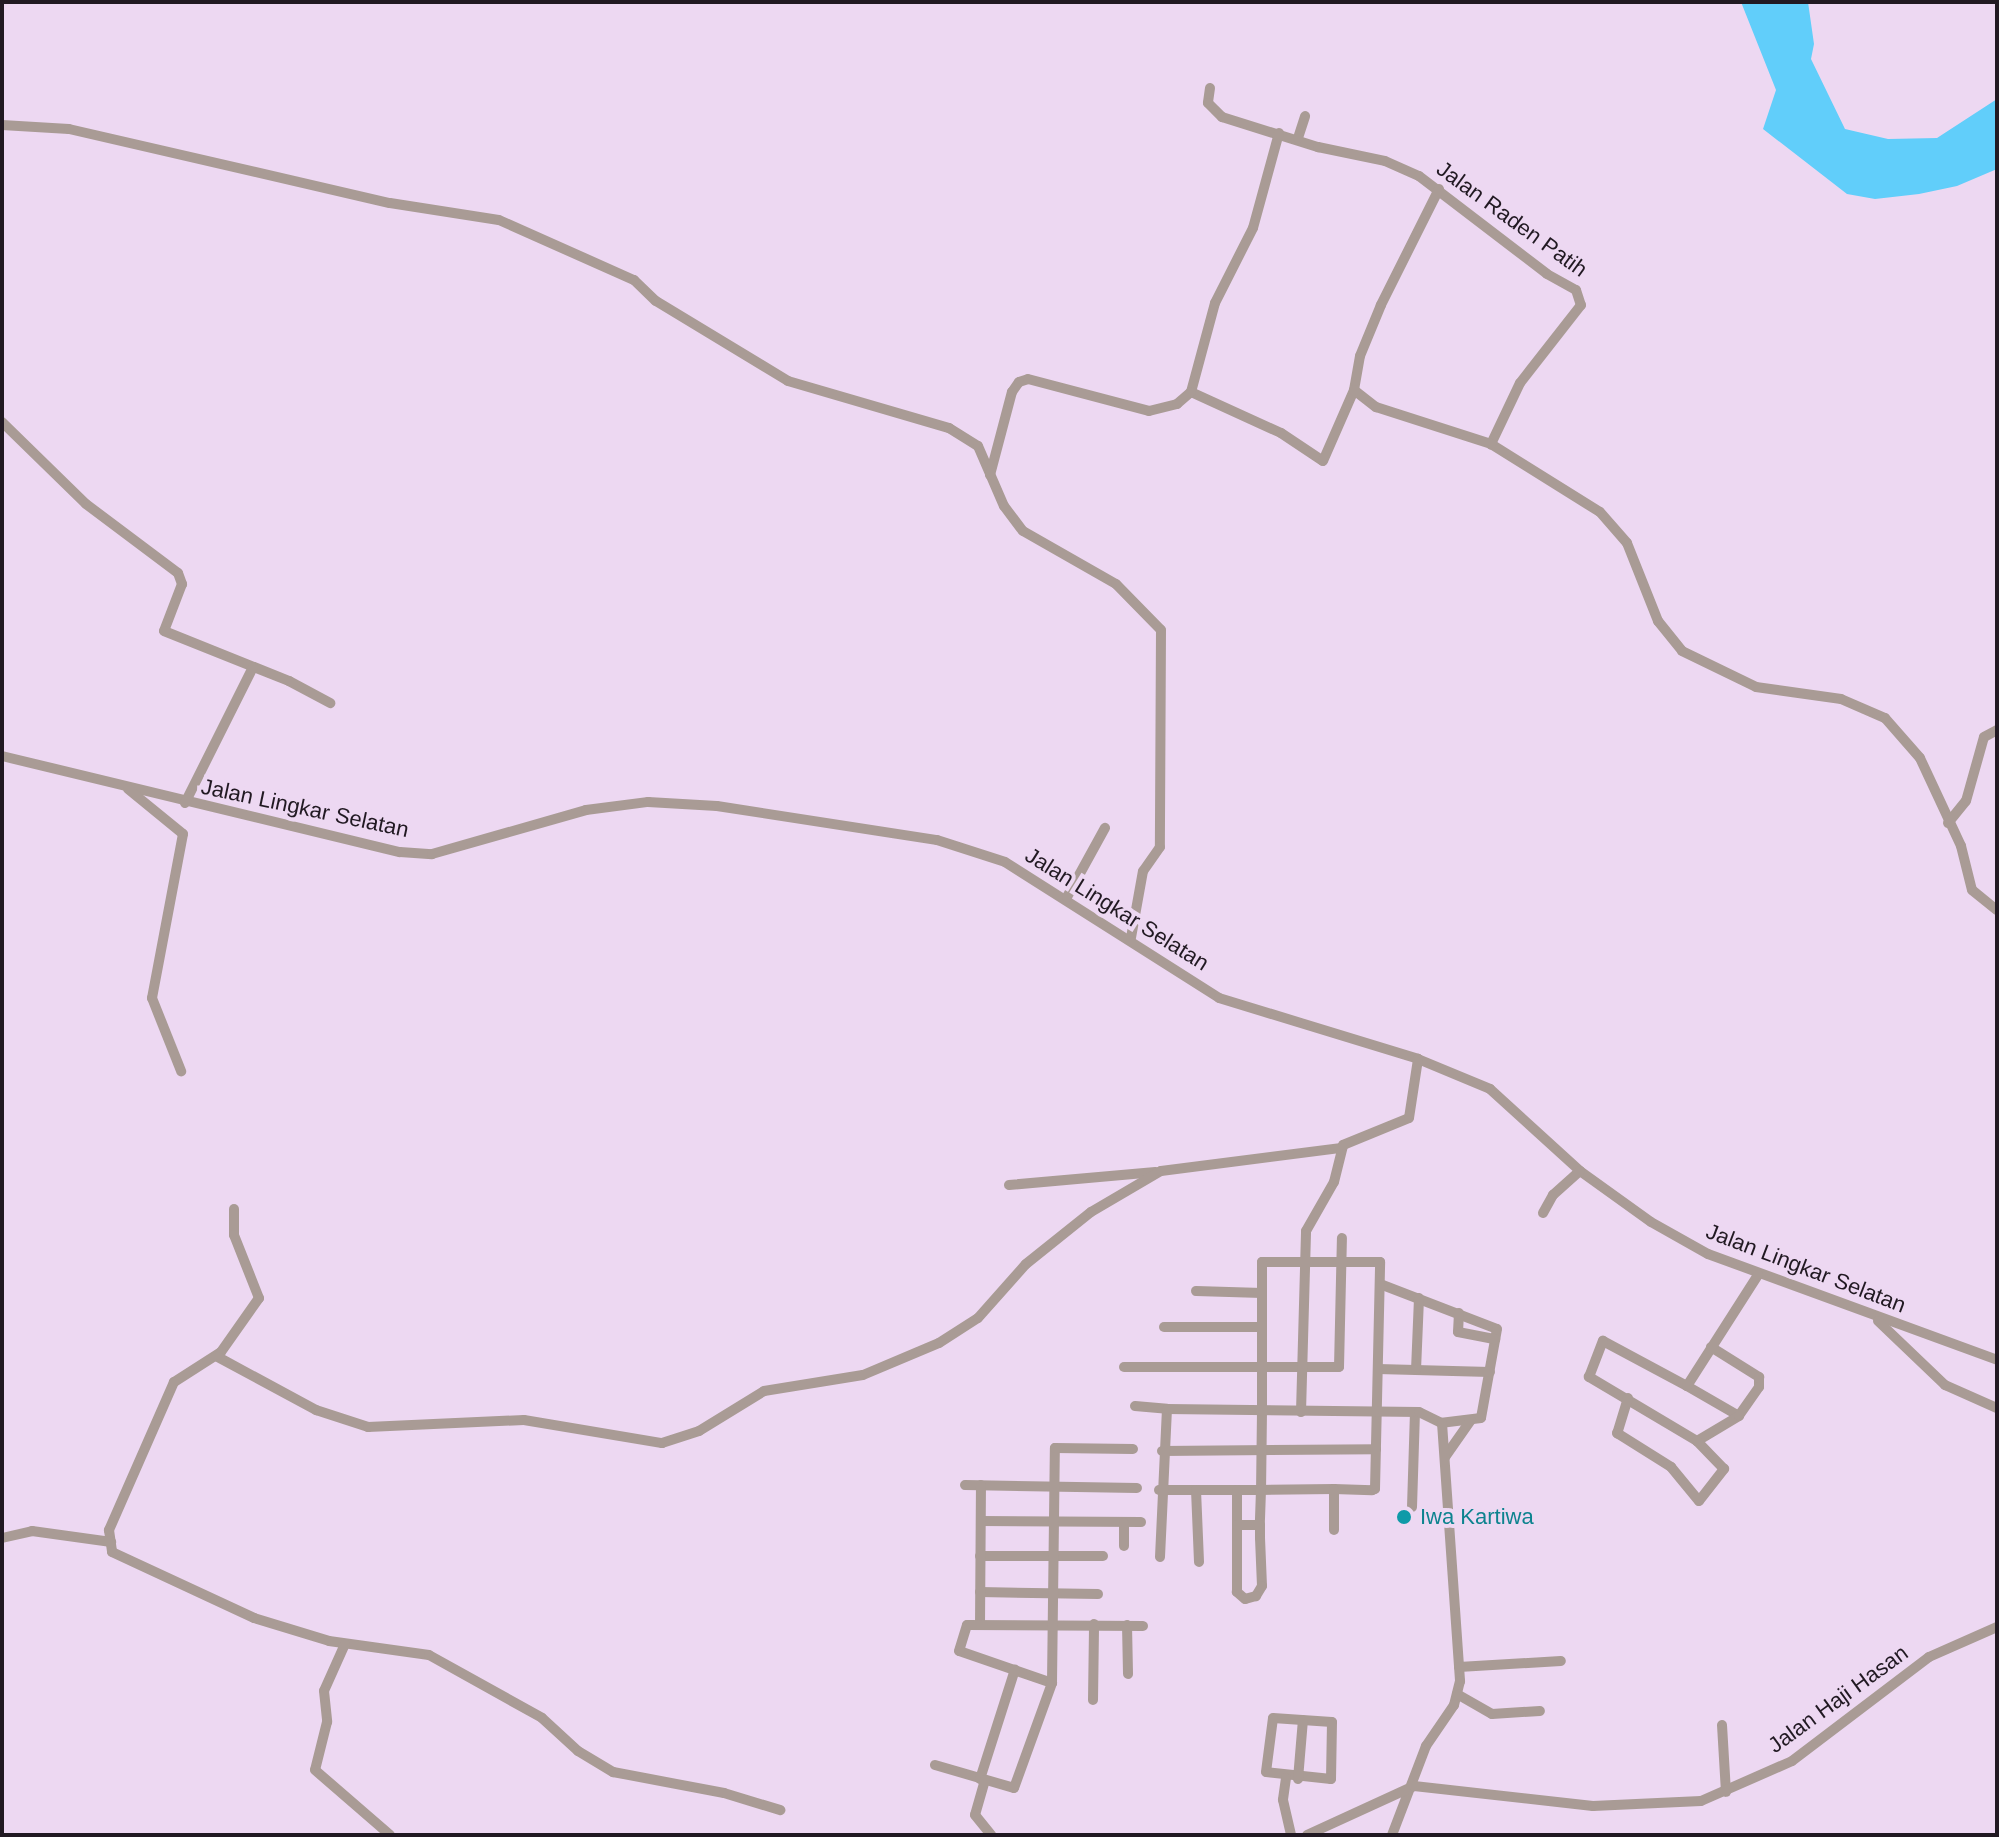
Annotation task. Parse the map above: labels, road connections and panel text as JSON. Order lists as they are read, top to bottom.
{
  "streets": {
    "street": ["Jalan Raden Patih", "Jalan Lingkar Selatan", "Jalan Haji Hasan"]
  },
  "places": ["Iwa Kartiwa"]
}
